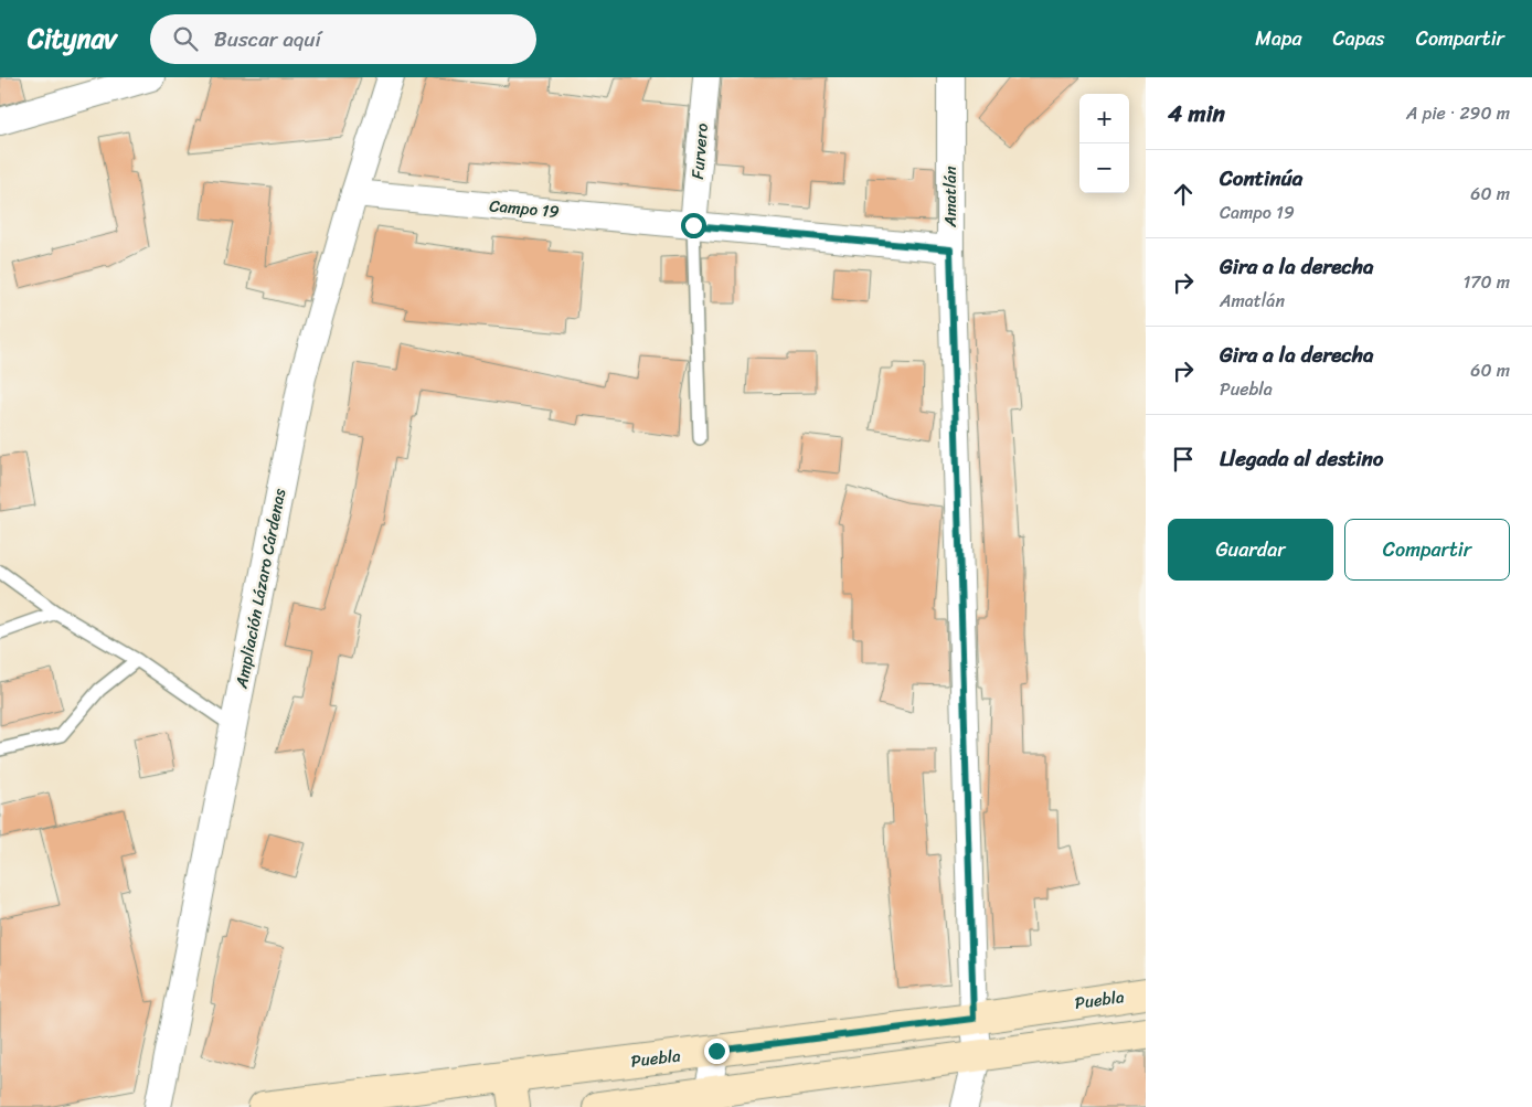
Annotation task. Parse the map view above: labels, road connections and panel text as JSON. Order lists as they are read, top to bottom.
{
  "streets": {
    "main road": ["Puebla"],
    "street": [
      "Furvero",
      "Amatlán",
      "Campo 19",
      "Ampliación Lázaro Cárdenas"
    ]
  },
  "crossings": [
    ["Furvero", "Campo 19"],
    ["Amatlán", "Campo 19"],
    ["Amatlán", "Puebla"],
    ["Campo 19", "Ampliación Lázaro Cárdenas"]
  ],
  "page": {
    "header": "Citynav",
    "search": "Buscar aquí",
    "nav": ["Mapa", "Capas", "Compartir"],
    "heading": ["4 min", "A pie · 290 m"],
    "map_buttons": ["+", "−"],
    "list": [
      ["Continúa", "Campo 19", "60 m"],
      ["Gira a la derecha", "Amatlán", "170 m"],
      ["Gira a la derecha", "Puebla", "60 m"],
      "Llegada al destino"
    ],
    "buttons": ["Guardar", "Compartir"]
  }
}
